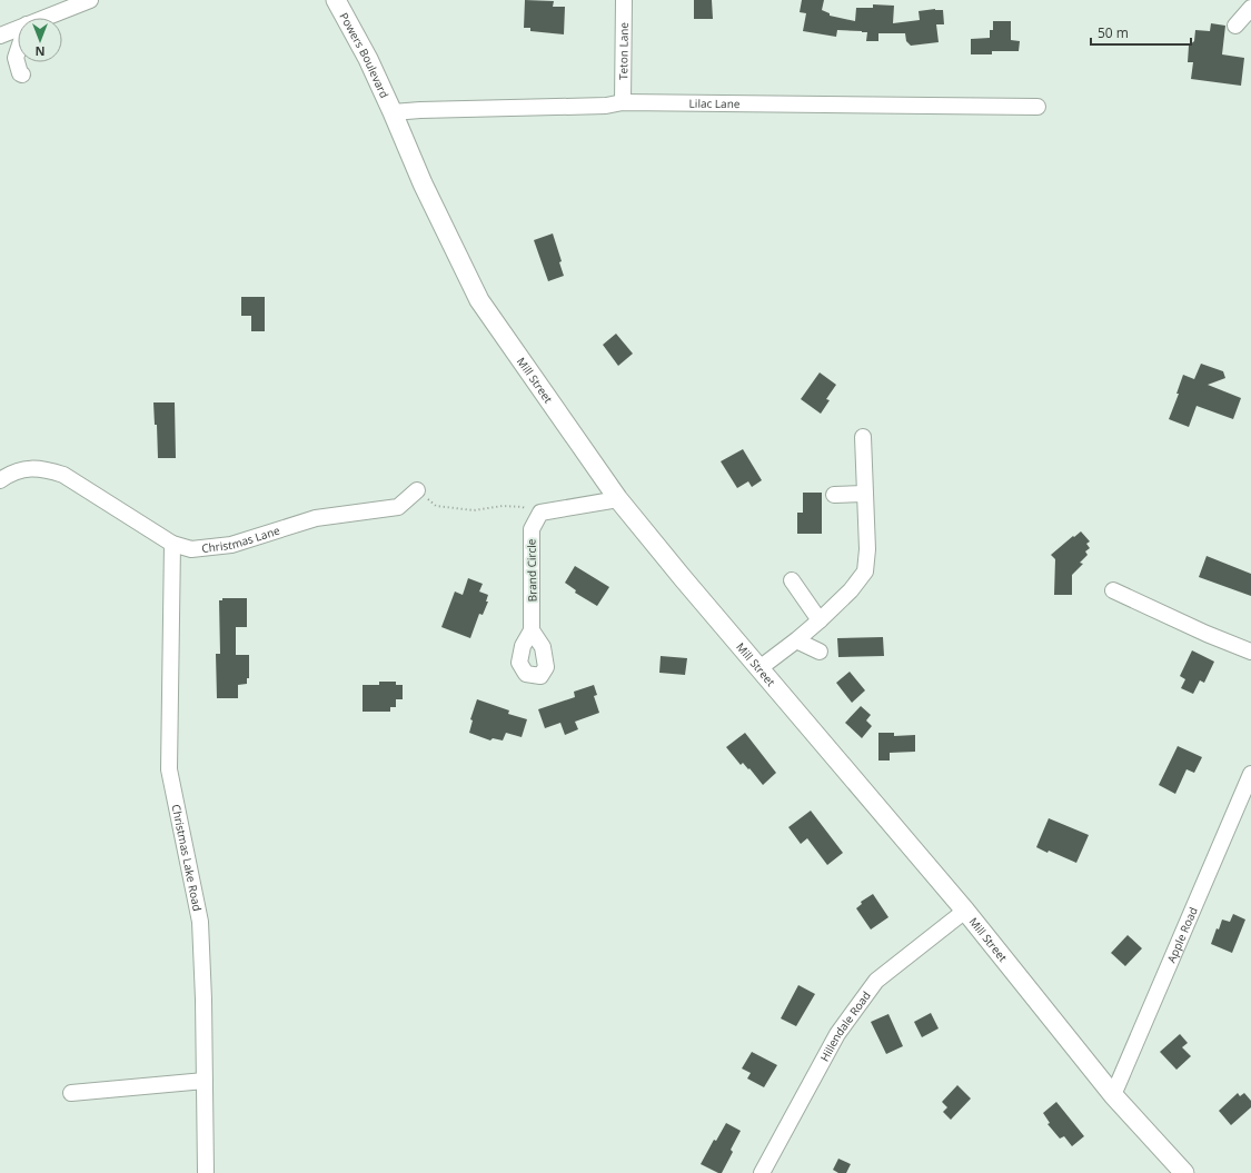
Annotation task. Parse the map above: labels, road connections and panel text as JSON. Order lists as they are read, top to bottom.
{
  "streets": {
    "main road": ["Powers Boulevard", "Mill Street"],
    "street": [
      "Teton Lane",
      "Lilac Lane",
      "Christmas Lane",
      "Brand Circle",
      "Christmas Lake Road",
      "Apple Road",
      "Hillendale Road"
    ]
  },
  "crossings": [
    ["Teton Lane", "Lilac Lane"],
    ["Powers Boulevard", "Lilac Lane"],
    ["Powers Boulevard", "Mill Street"],
    ["Lilac Lane", "Mill Street"],
    ["Mill Street", "Apple Road"],
    ["Mill Street", "Hillendale Road"],
    ["Christmas Lane", "Christmas Lake Road"]
  ],
  "scale_bar": "50 m",
  "north": "bottom"
}
